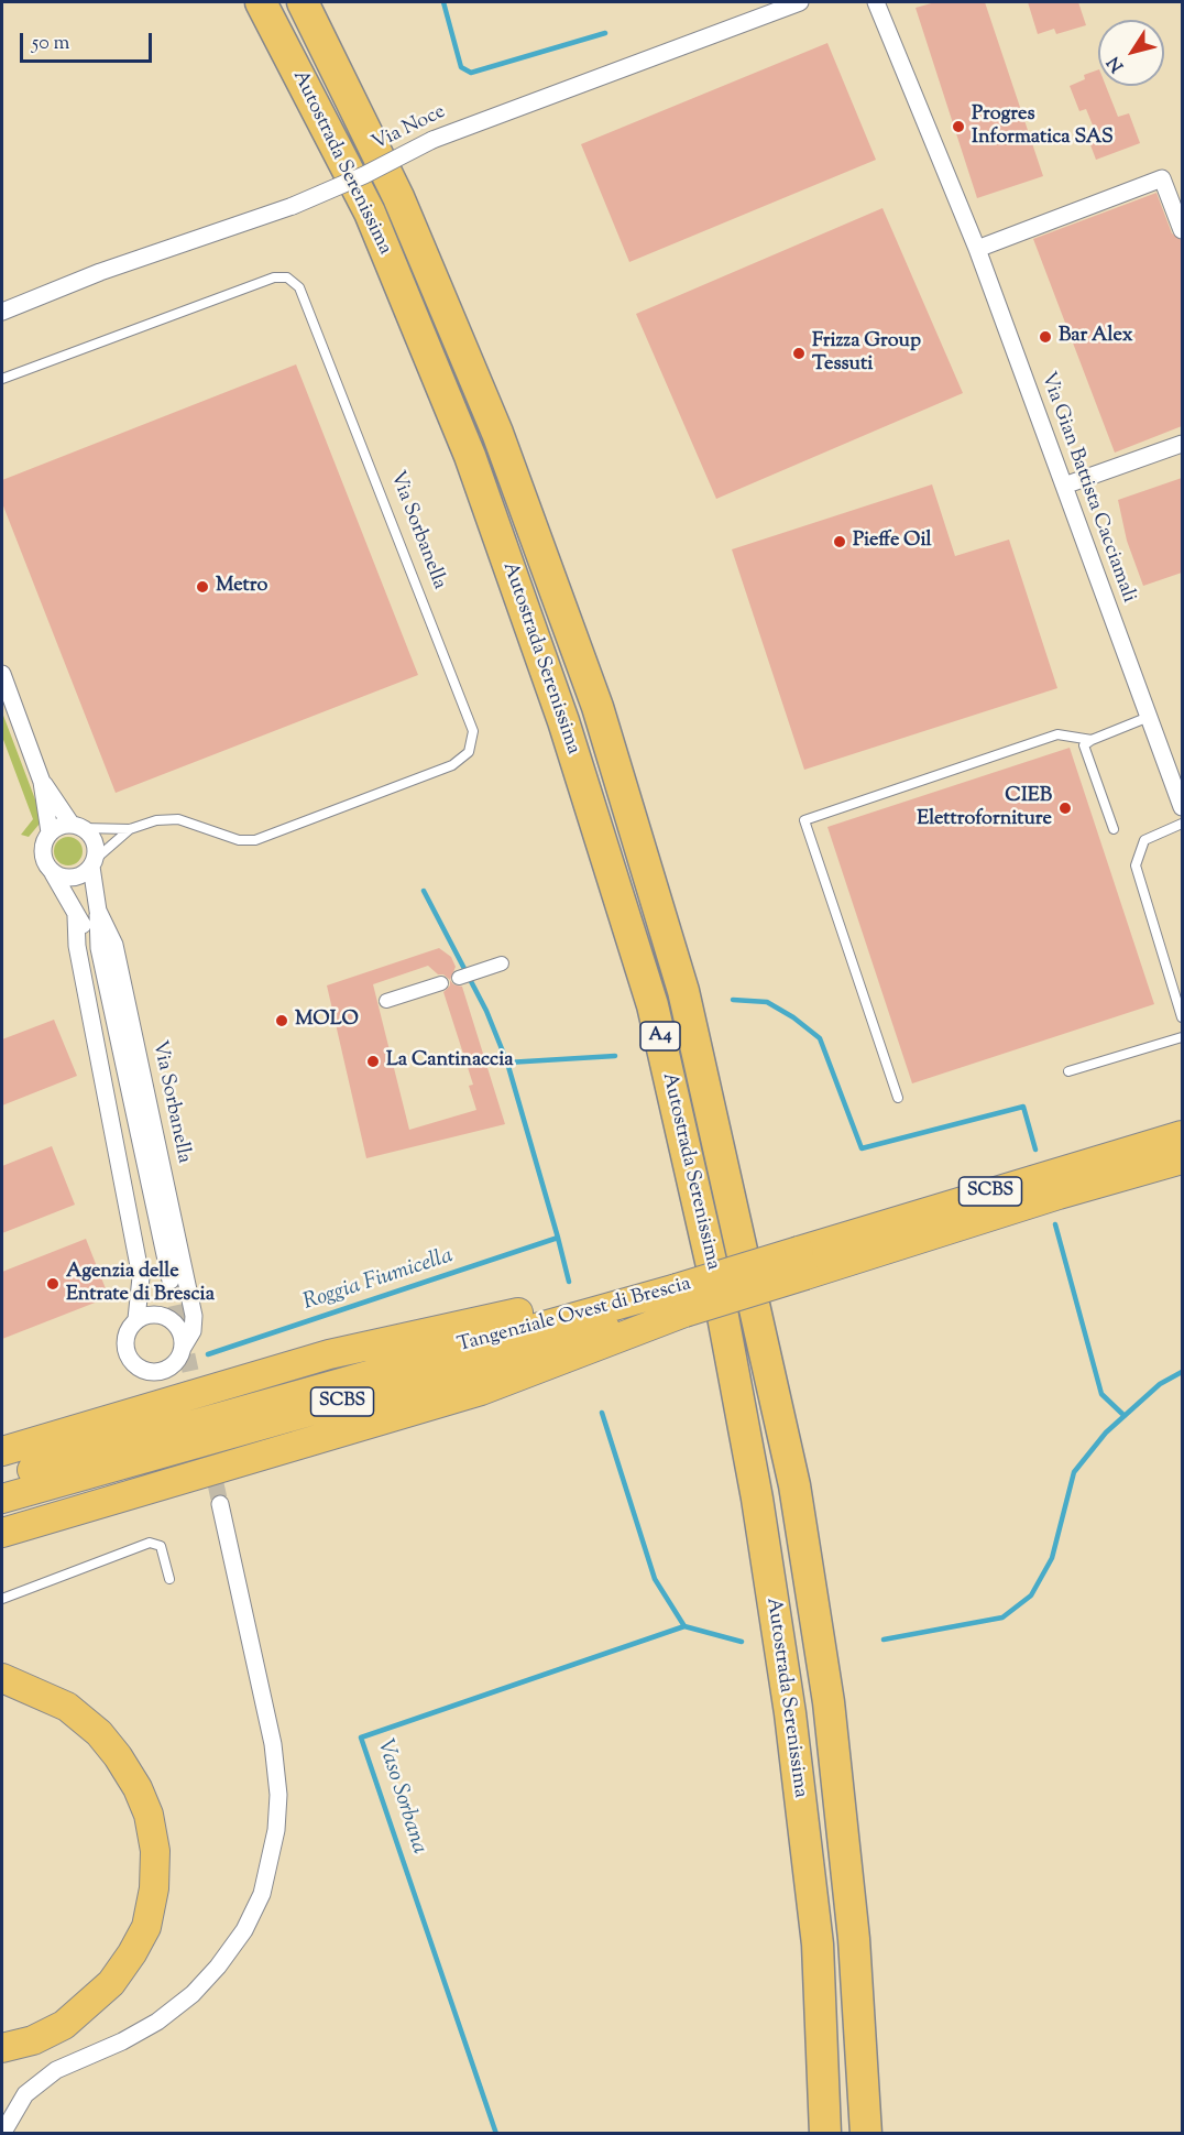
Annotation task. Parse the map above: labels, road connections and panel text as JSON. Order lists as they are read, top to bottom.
{
  "streets": {
    "highway": [
      "Autostrada Serenissima",
      "A4",
      "SCBS",
      "Tangenziale Ovest di Brescia"
    ],
    "street": ["Via Noce", "Via Gian Battista Cacciamali", "Via Sorbanella"]
  },
  "water": ["Roggia Fiumicella", "Vaso Sorbana"],
  "places": [
    "Progres Informatica SAS",
    "Bar Alex",
    "Frizza Group Tessuti",
    "Pieffe Oil",
    "Metro",
    "CIEB Elettroforniture",
    "MOLO",
    "La Cantinaccia",
    "Agenzia delle Entrate di Brescia"
  ],
  "scale_bar": "50 m",
  "north": "bottom left"
}
